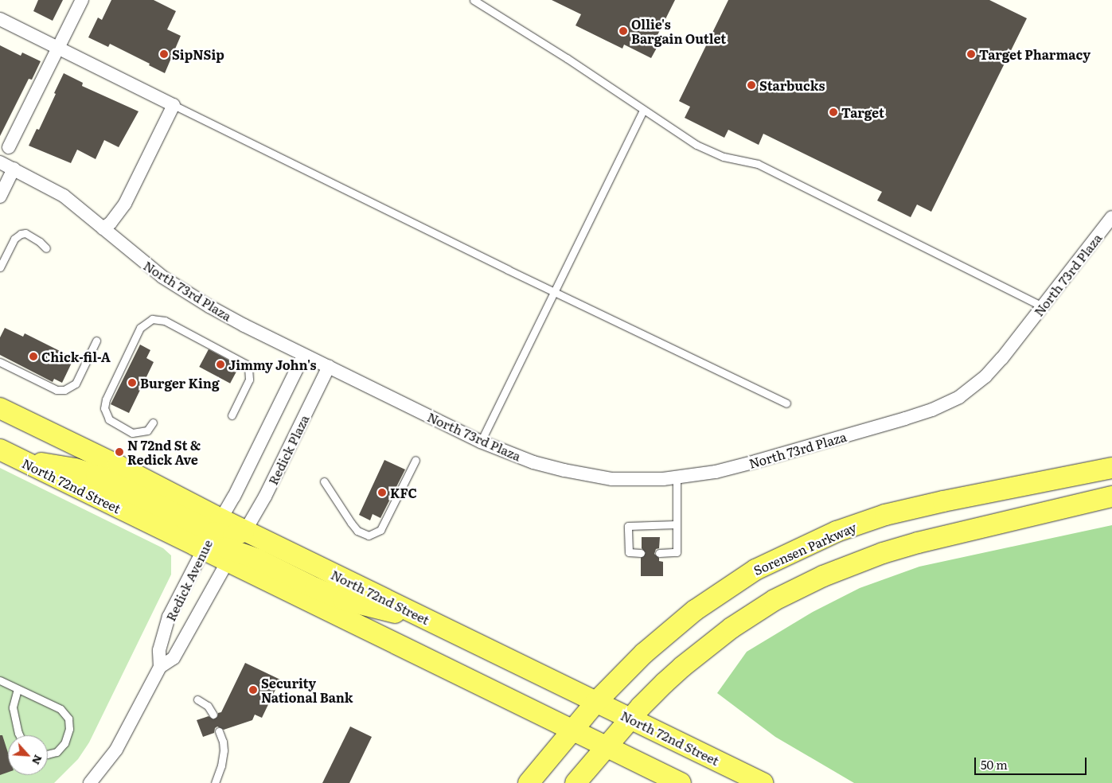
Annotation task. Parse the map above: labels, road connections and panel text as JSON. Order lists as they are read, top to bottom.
{
  "streets": {
    "main road": ["North 72nd Street", "Sorensen Parkway"],
    "street": ["North 73rd Plaza", "Redick Plaza", "Redick Avenue"]
  },
  "crossings": [
    ["North 73rd Plaza", "Redick Plaza"],
    ["Redick Plaza", "North 72nd Street"],
    ["Redick Plaza", "Redick Avenue"],
    ["North 72nd Street", "Sorensen Parkway"],
    ["North 72nd Street", "Redick Avenue"]
  ],
  "places": [
    "Ollie's Bargain Outlet",
    "SipNSip",
    "Target Pharmacy",
    "Starbucks",
    "Target",
    "Chick-fil-A",
    "Jimmy John's",
    "Burger King",
    "N 72nd St & Redick Ave",
    "KFC",
    "Security National Bank"
  ],
  "scale_bar": "50 m",
  "north": "bottom right"
}
